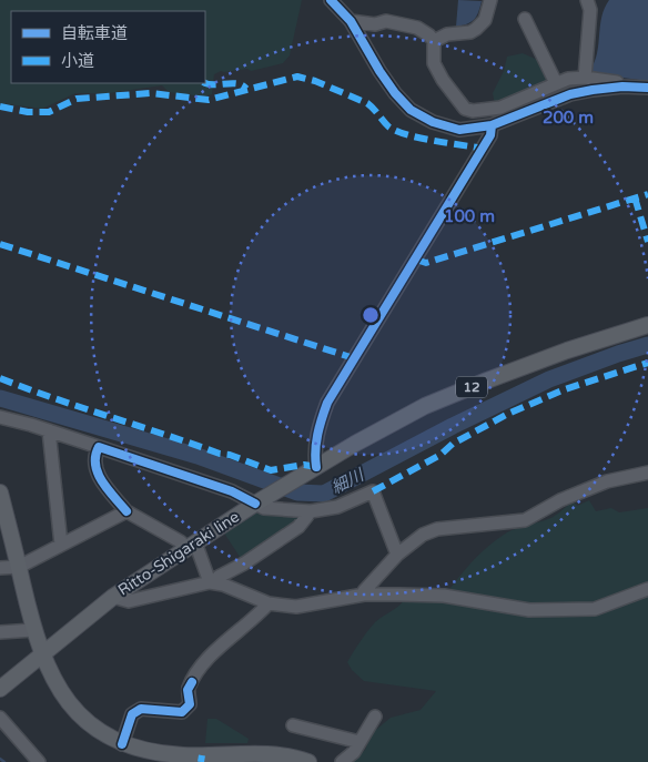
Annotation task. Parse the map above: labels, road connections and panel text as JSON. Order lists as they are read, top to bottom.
{
  "streets": {
    "main road": ["12", "Ritto-Shigaraki line"]
  },
  "water": ["細川"],
  "legend": ["自転車道", "小道"],
  "rings": ["200 m", "100 m"]
}
